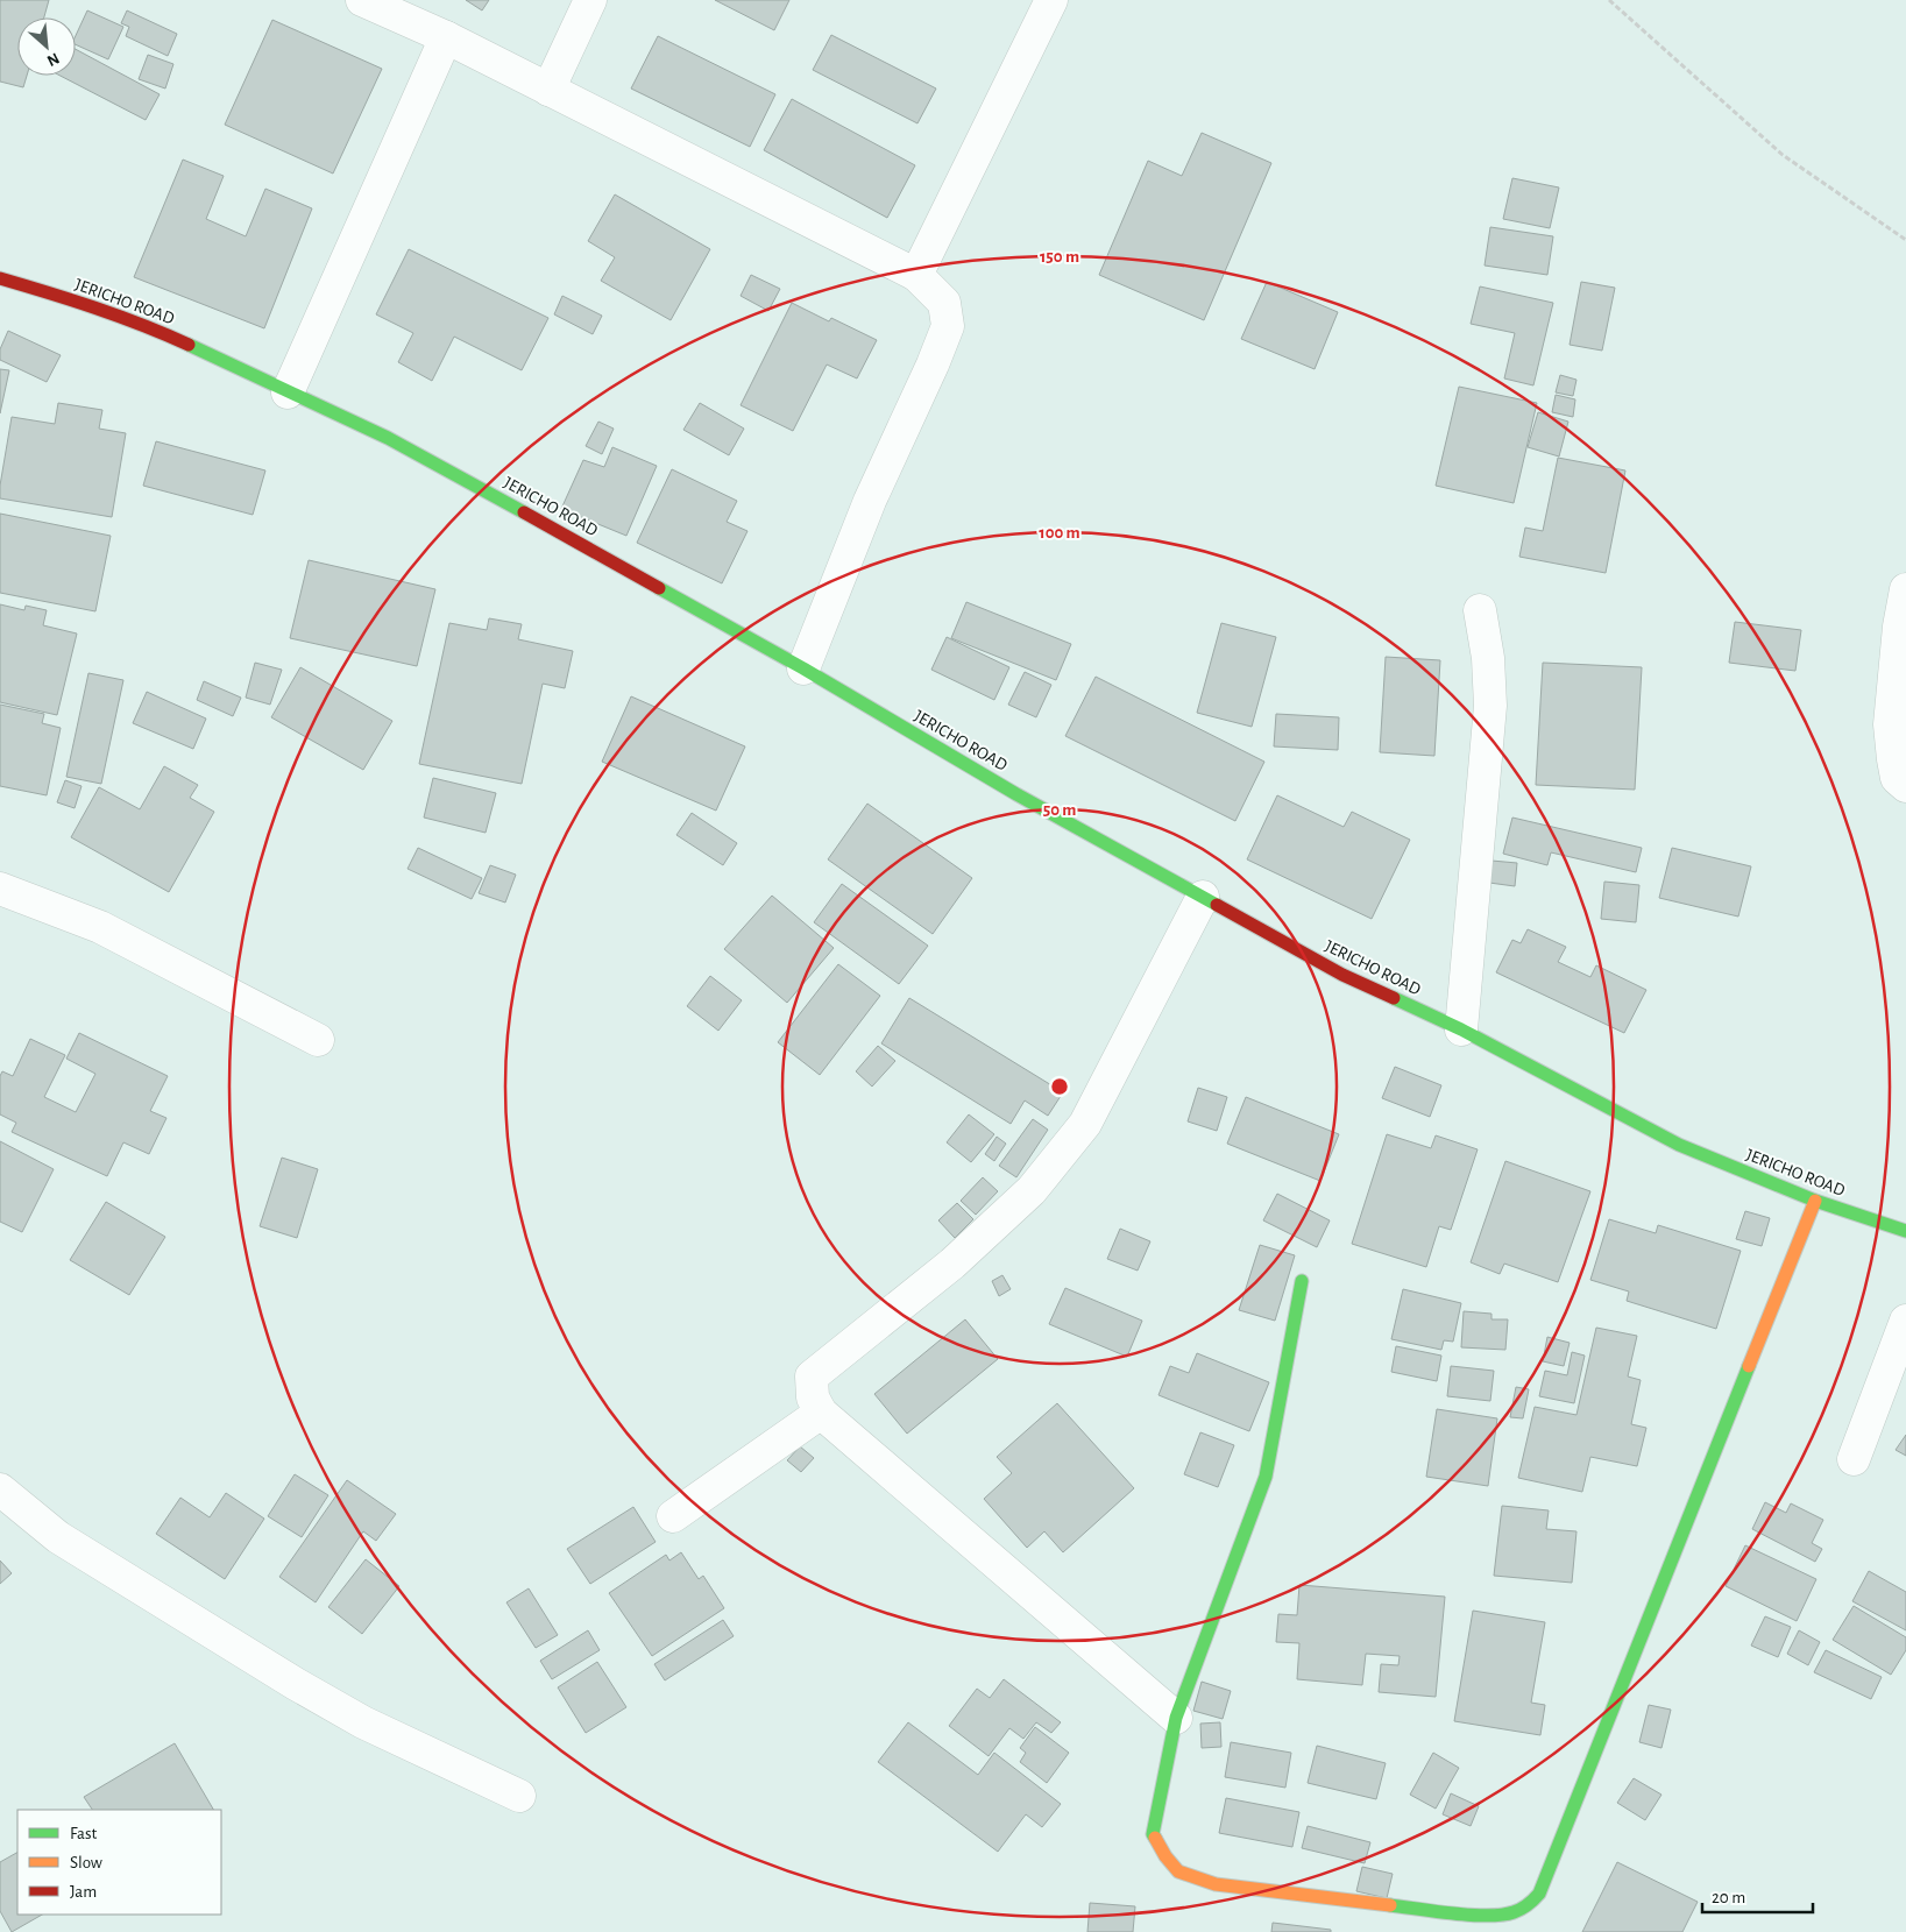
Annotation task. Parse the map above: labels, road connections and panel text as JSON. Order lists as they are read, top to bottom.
{
  "streets": {
    "street": ["JERICHO ROAD"]
  },
  "legend": ["Fast", "Slow", "Jam"],
  "scale_bar": "20 m",
  "north": "bottom right",
  "rings": ["150 m", "100 m", "50 m"]
}
